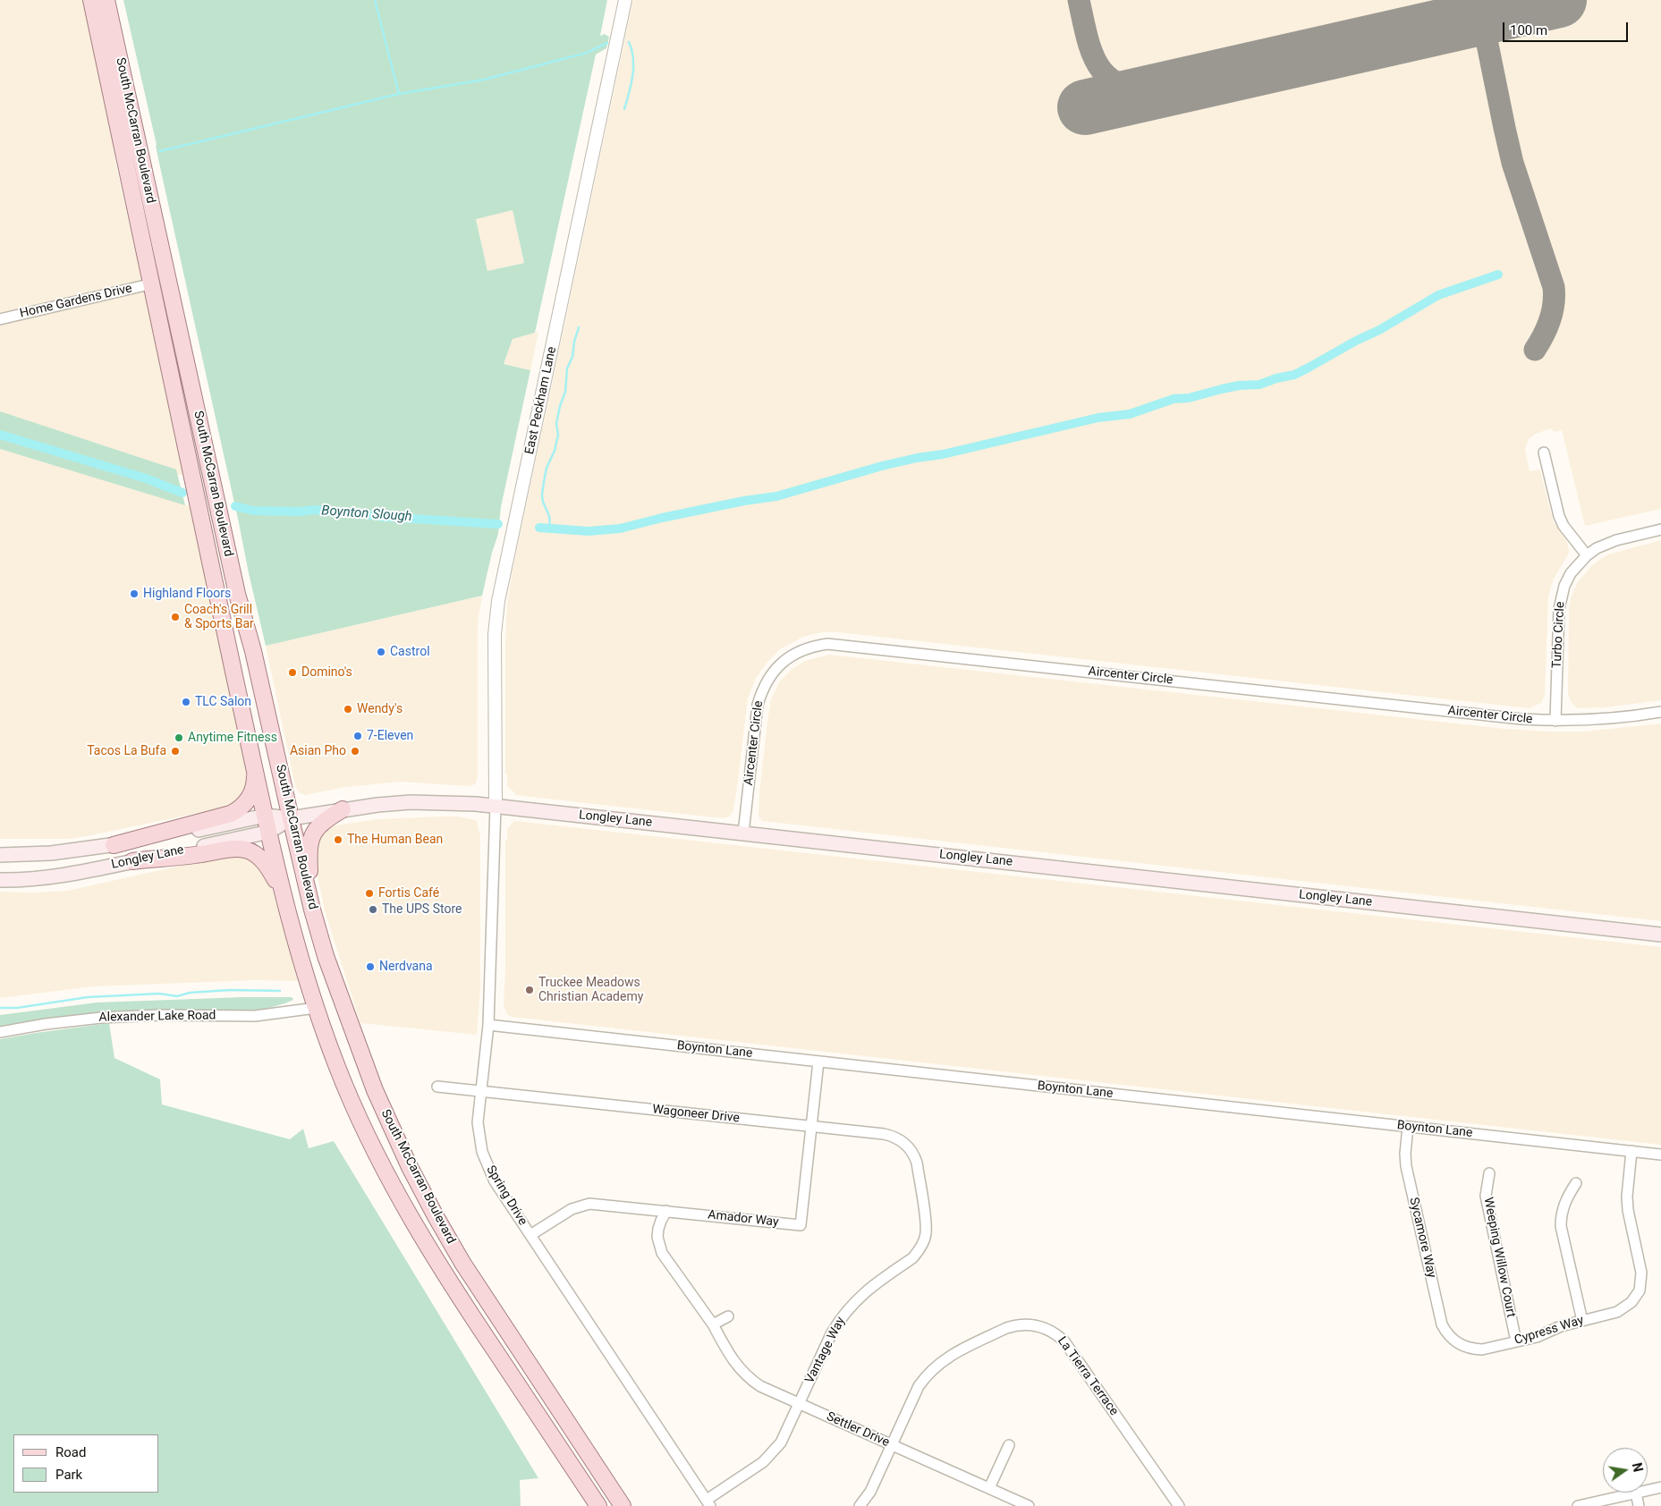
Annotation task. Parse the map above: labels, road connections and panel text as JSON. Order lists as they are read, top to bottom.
{
  "streets": {
    "main road": ["South McCarran Boulevard", "Longley Lane"],
    "street": [
      "Home Gardens Drive",
      "East Peckham Lane",
      "Turbo Circle",
      "Aircenter Circle",
      "Alexander Lake Road",
      "Boynton Lane",
      "Wagoneer Drive",
      "Spring Drive",
      "Amador Way",
      "Sycamore Way",
      "Weeping Willow Court",
      "Cypress Way",
      "Vantage Way",
      "La Tierra Terrace",
      "Settler Drive"
    ]
  },
  "crossings": [
    ["South McCarran Boulevard", "Home Gardens Drive"],
    ["South McCarran Boulevard", "Longley Lane"],
    ["South McCarran Boulevard", "Alexander Lake Road"],
    ["East Peckham Lane", "Longley Lane"],
    ["East Peckham Lane", "Spring Drive"],
    ["Turbo Circle", "Aircenter Circle"],
    ["Aircenter Circle", "Longley Lane"],
    ["Longley Lane", "Spring Drive"],
    ["Boynton Lane", "Spring Drive"],
    ["Boynton Lane", "Amador Way"],
    ["Boynton Lane", "Sycamore Way"],
    ["Boynton Lane", "Cypress Way"],
    ["Wagoneer Drive", "Spring Drive"],
    ["Wagoneer Drive", "Amador Way"],
    ["Wagoneer Drive", "Vantage Way"],
    ["Spring Drive", "Amador Way"],
    ["Spring Drive", "Vantage Way"],
    ["Amador Way", "Settler Drive"],
    ["Sycamore Way", "Cypress Way"],
    ["Weeping Willow Court", "Cypress Way"],
    ["Vantage Way", "Settler Drive"],
    ["La Tierra Terrace", "Settler Drive"]
  ],
  "water": ["Boynton Slough"],
  "places": [
    "Highland Floors",
    "Coach's Grill & Sports Bar",
    "Castrol",
    "Domino's",
    "TLC Salon",
    "Wendy's",
    "7-Eleven",
    "Anytime Fitness",
    "Tacos La Bufa",
    "Asian Pho",
    "The Human Bean",
    "Fortis Café",
    "The UPS Store",
    "Nerdvana",
    "Truckee Meadows Christian Academy"
  ],
  "legend": ["Road", "Park"],
  "scale_bar": "100 m",
  "north": "right"
}
